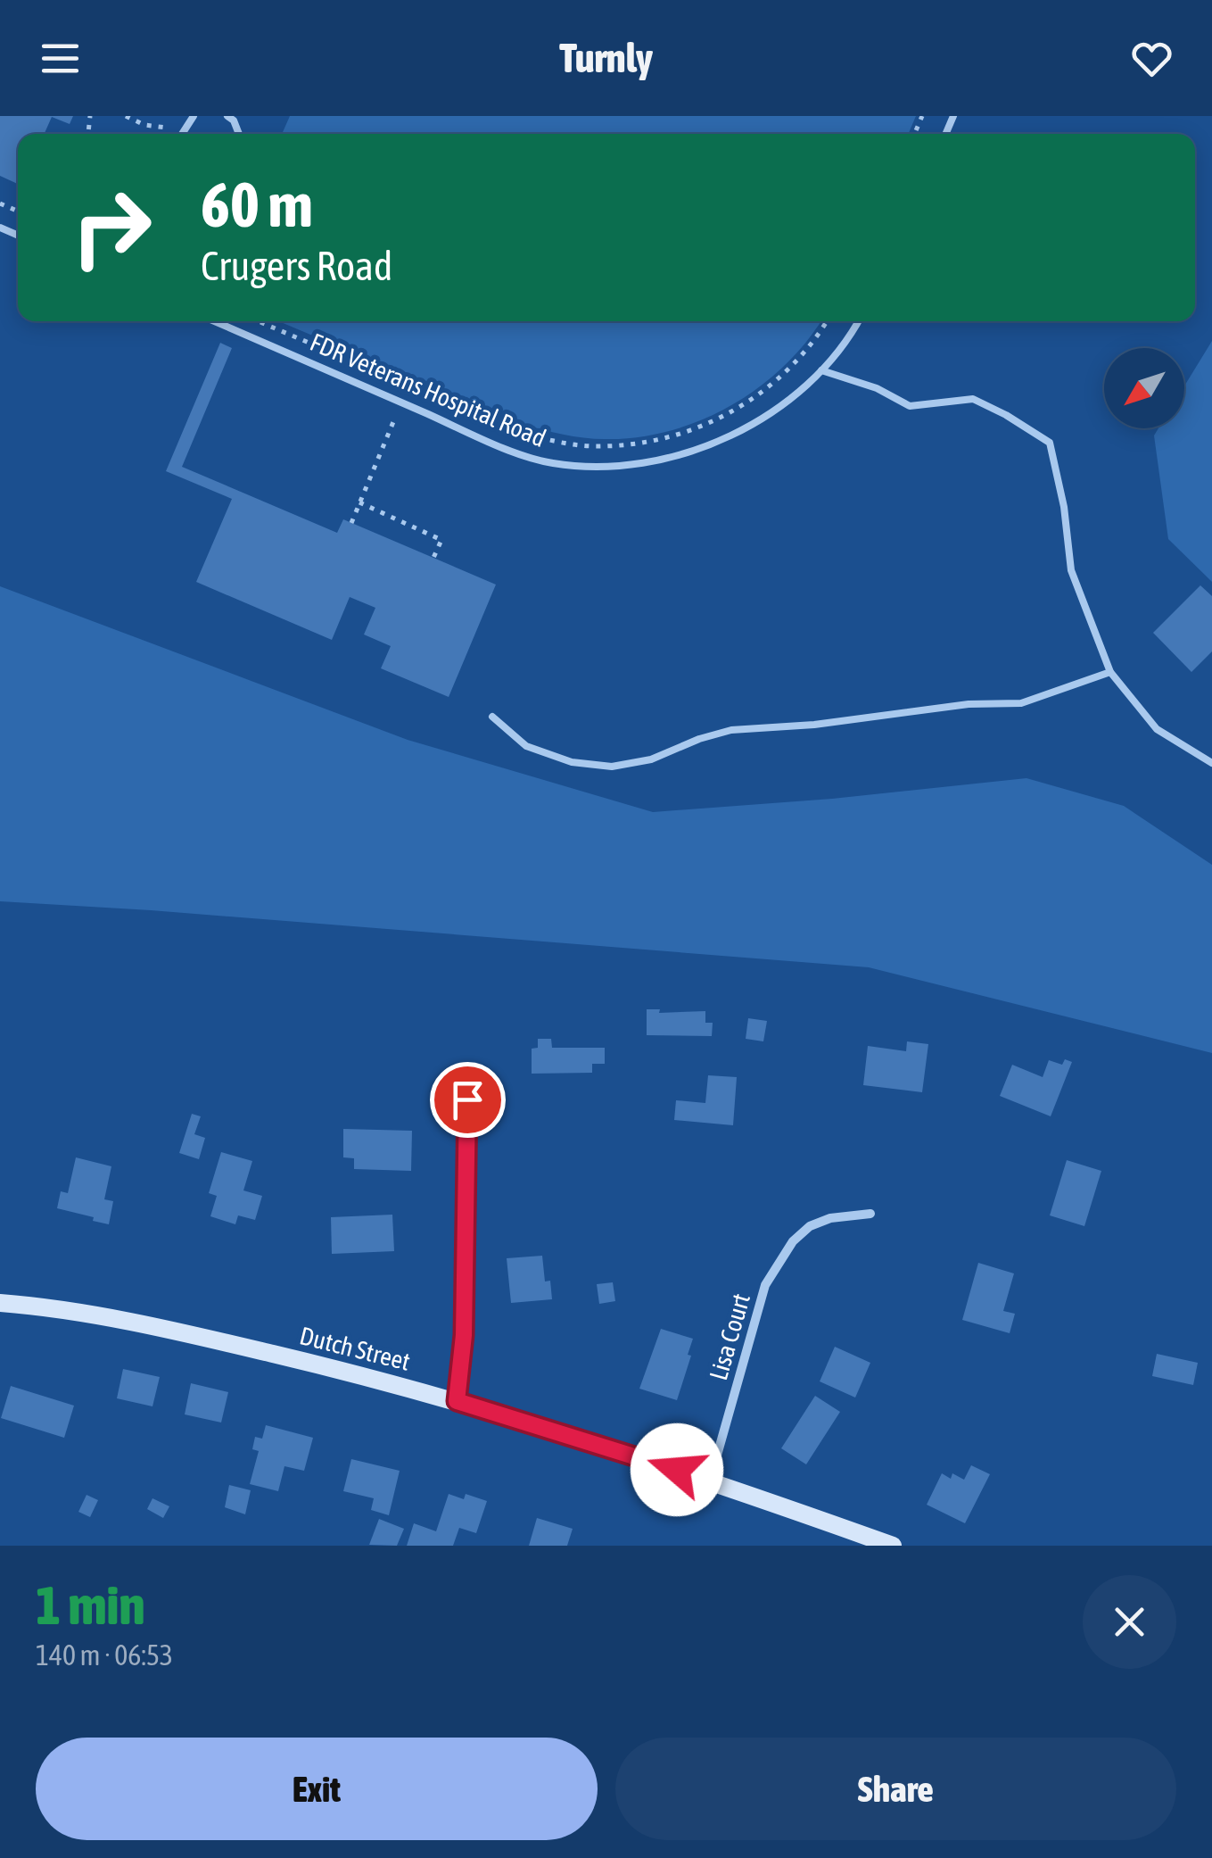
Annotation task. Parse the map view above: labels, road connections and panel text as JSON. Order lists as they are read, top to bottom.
{
  "streets": {
    "street": ["Lisa Court", "Dutch Street"],
    "lane": ["FDR Veterans Hospital Road"]
  },
  "crossings": [
    ["Lisa Court", "Dutch Street"]
  ],
  "north": "bottom left",
  "page": {
    "header": "Turnly",
    "turn": ["60 m", "Crugers Road"],
    "heading": ["1 min", "140 m · 06:53"],
    "buttons": ["Exit", "Share"]
  }
}
